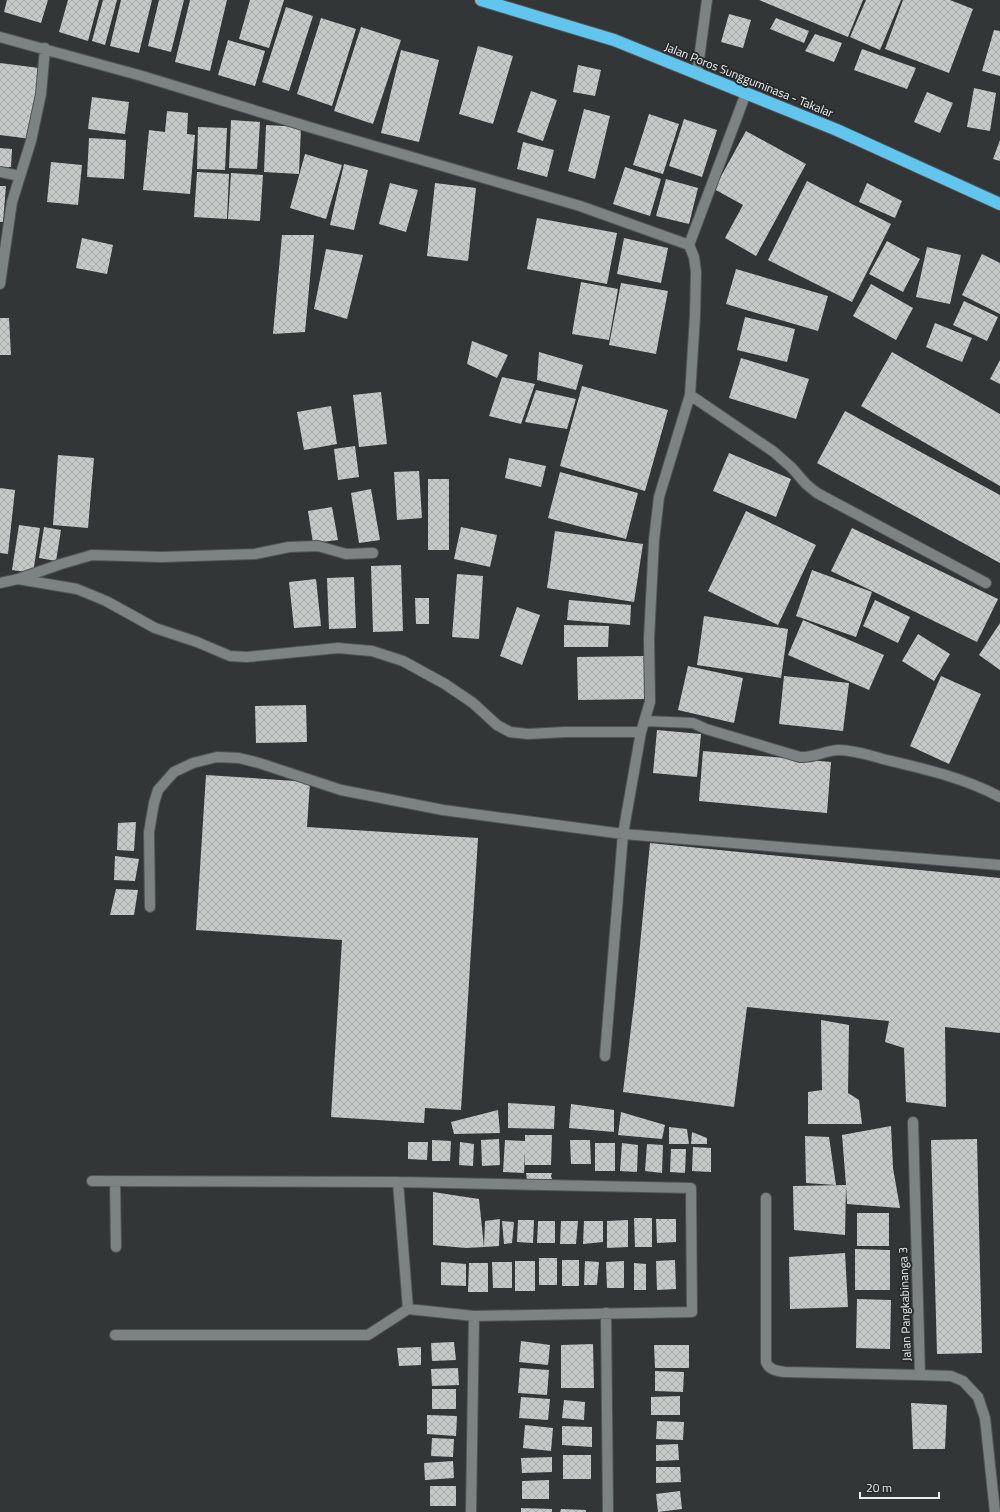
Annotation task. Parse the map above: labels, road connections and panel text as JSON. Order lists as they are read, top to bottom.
{
  "streets": {
    "highway": ["Jalan Poros Sungguminasa - Takalar"],
    "street": ["Jalan Pangkabinanga 3"]
  },
  "scale_bar": "20 m"
}
